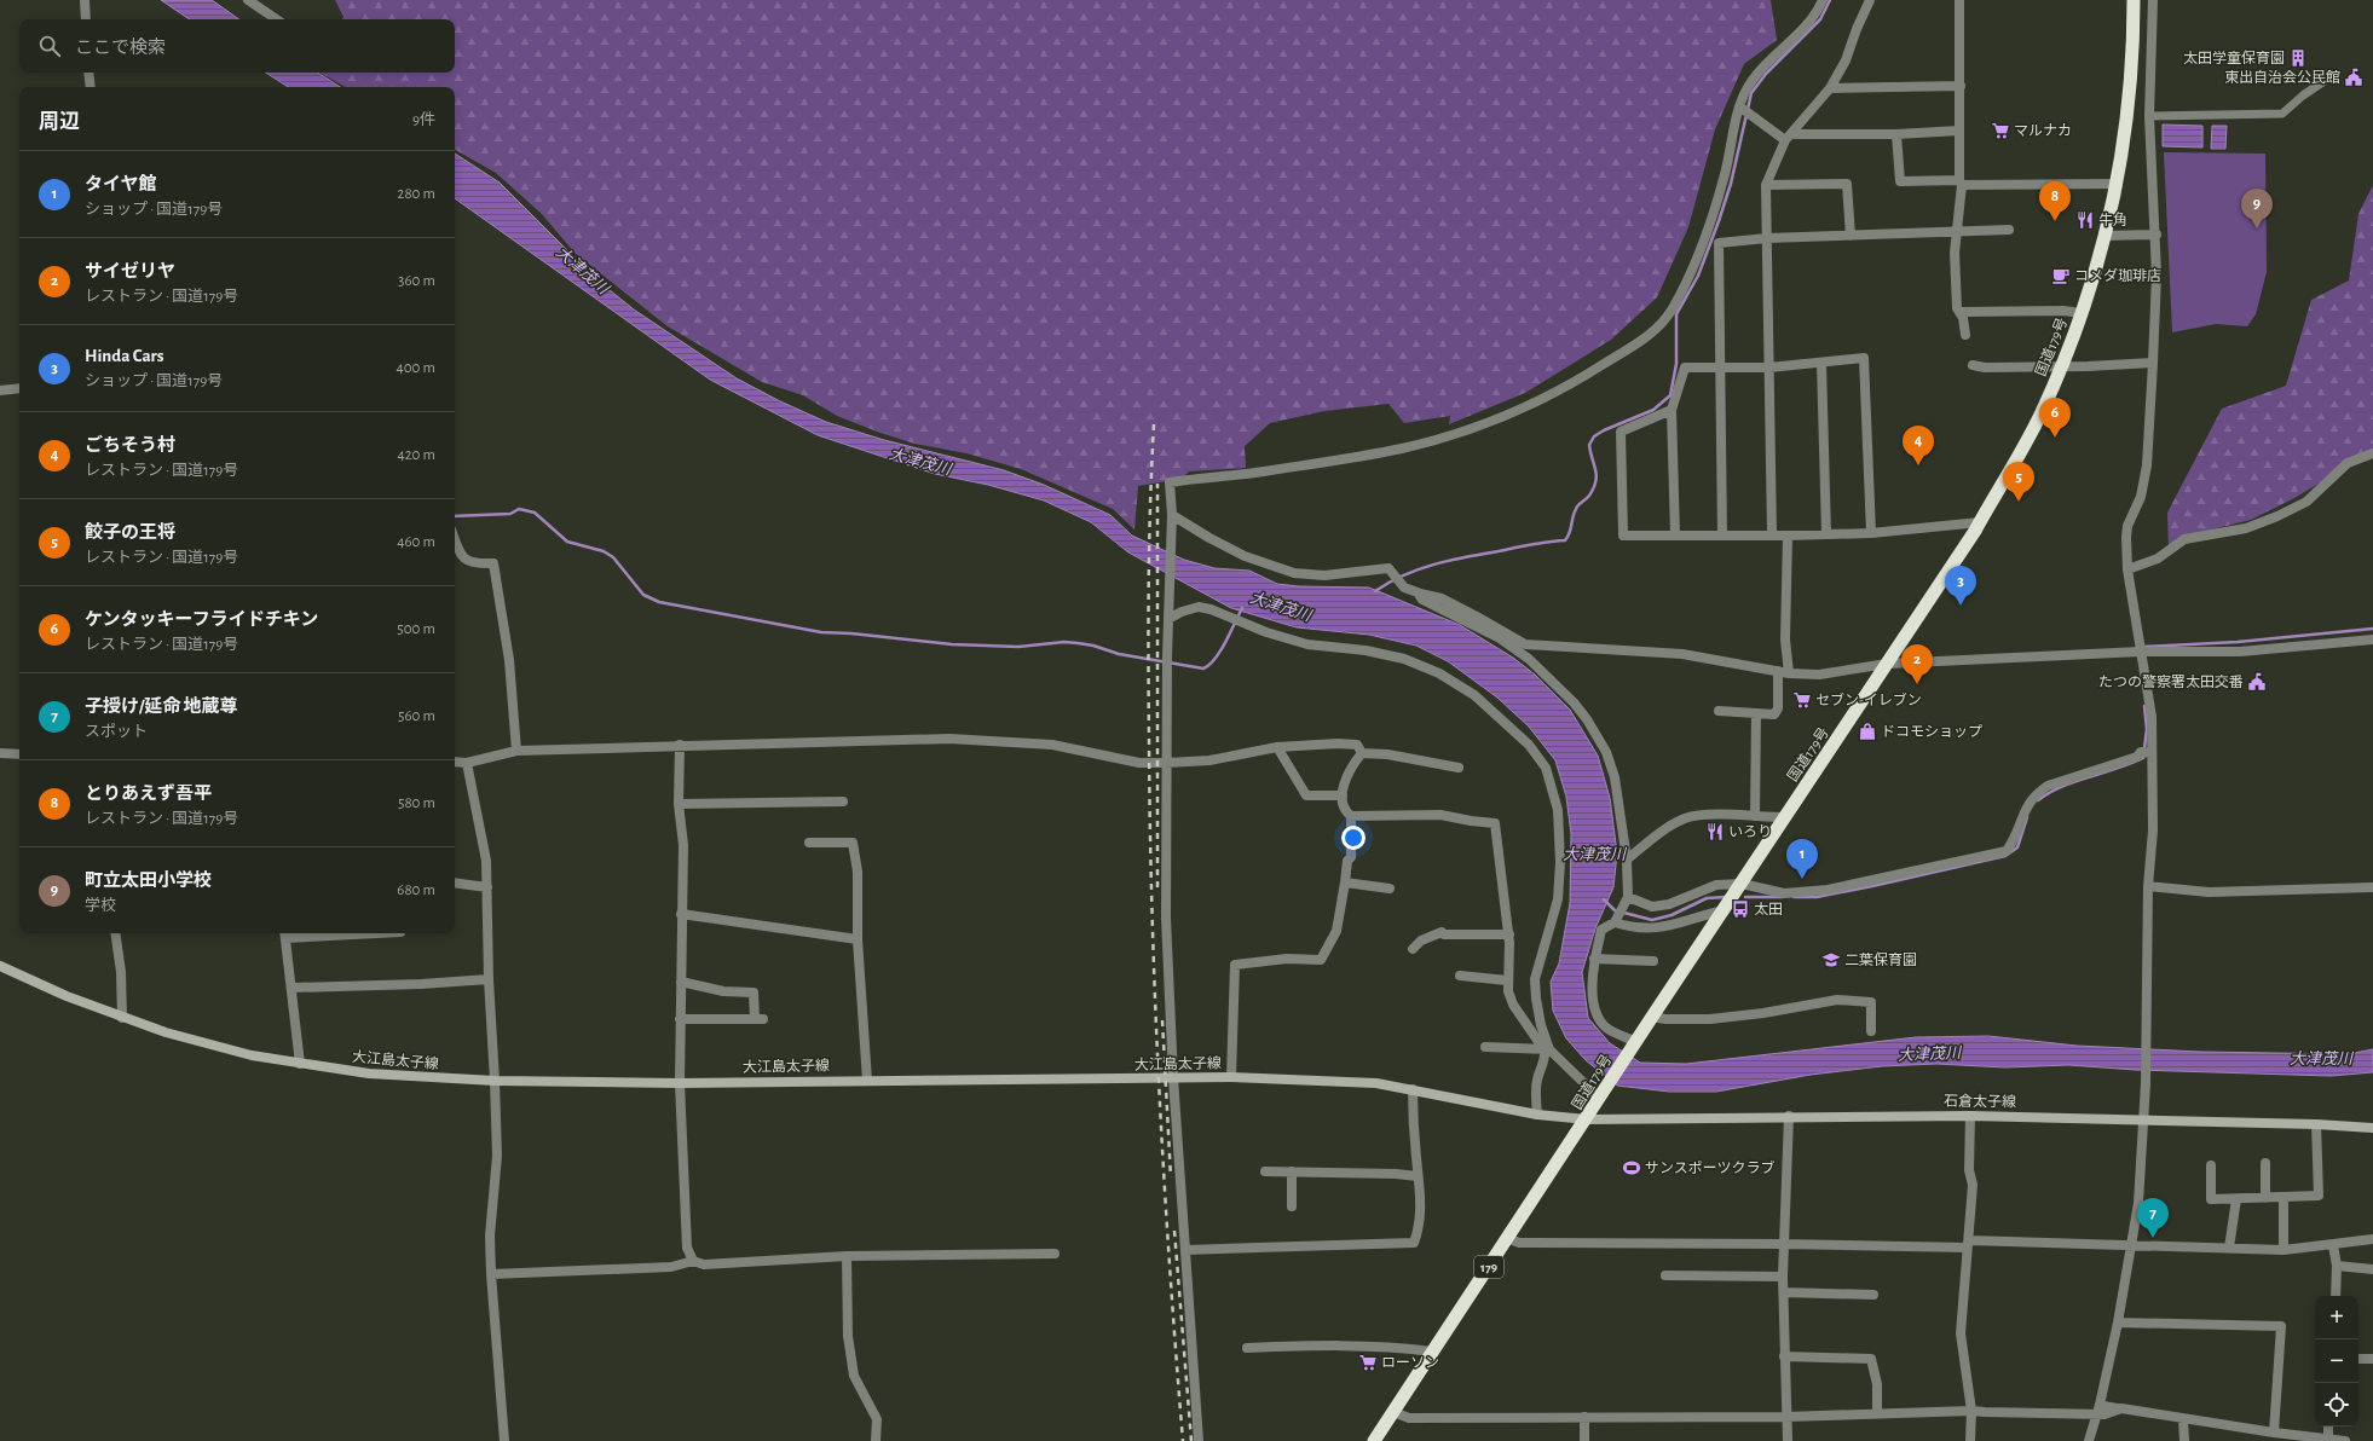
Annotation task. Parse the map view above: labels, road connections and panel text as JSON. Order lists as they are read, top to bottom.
{
  "streets": {
    "highway": ["国道179号", "179"],
    "main road": ["大江島太子線", "石倉太子線"]
  },
  "crossings": [
    ["国道179号", "大江島太子線"],
    ["国道179号", "石倉太子線"],
    ["大江島太子線", "石倉太子線"]
  ],
  "water": ["大津茂川"],
  "places": {
    "building": ["太田学童保育園"],
    "public building": ["東出自治会公民館", "たつの警察署太田交番"],
    "supermarket": ["マルナカ", "セブン-イレブン", "ローソン"],
    "restaurant": ["牛角", "いろり"],
    "cafe": ["コメダ珈琲店"],
    "shop": ["ドコモショップ"],
    "bus stop": ["太田"],
    "school or university": ["二葉保育園"],
    "sports": ["サンスポーツクラブ"]
  },
  "page": {
    "search": "ここで検索",
    "heading": ["周辺", "9件"],
    "list": [
      {
        "mark": "1",
        "name": "タイヤ館",
        "note": "ショップ · 国道179号",
        "value": "280 m"
      },
      {
        "mark": "2",
        "name": "サイゼリヤ",
        "note": "レストラン · 国道179号",
        "value": "360 m"
      },
      {
        "mark": "3",
        "name": "Hinda Cars",
        "note": "ショップ · 国道179号",
        "value": "400 m"
      },
      {
        "mark": "4",
        "name": "ごちそう村",
        "note": "レストラン · 国道179号",
        "value": "420 m"
      },
      {
        "mark": "5",
        "name": "餃子の王将",
        "note": "レストラン · 国道179号",
        "value": "460 m"
      },
      {
        "mark": "6",
        "name": "ケンタッキーフライドチキン",
        "note": "レストラン · 国道179号",
        "value": "500 m"
      },
      {
        "mark": "7",
        "name": "子授け/延命 地蔵尊",
        "note": "スポット",
        "value": "560 m"
      },
      {
        "mark": "8",
        "name": "とりあえず吾平",
        "note": "レストラン · 国道179号",
        "value": "580 m"
      },
      {
        "mark": "9",
        "name": "町立太田小学校",
        "note": "学校",
        "value": "680 m"
      }
    ],
    "pins": [
      "8",
      "9",
      "6",
      "4",
      "5",
      "3",
      "2",
      "1",
      "7"
    ],
    "map_buttons": ["+", "−"]
  }
}
